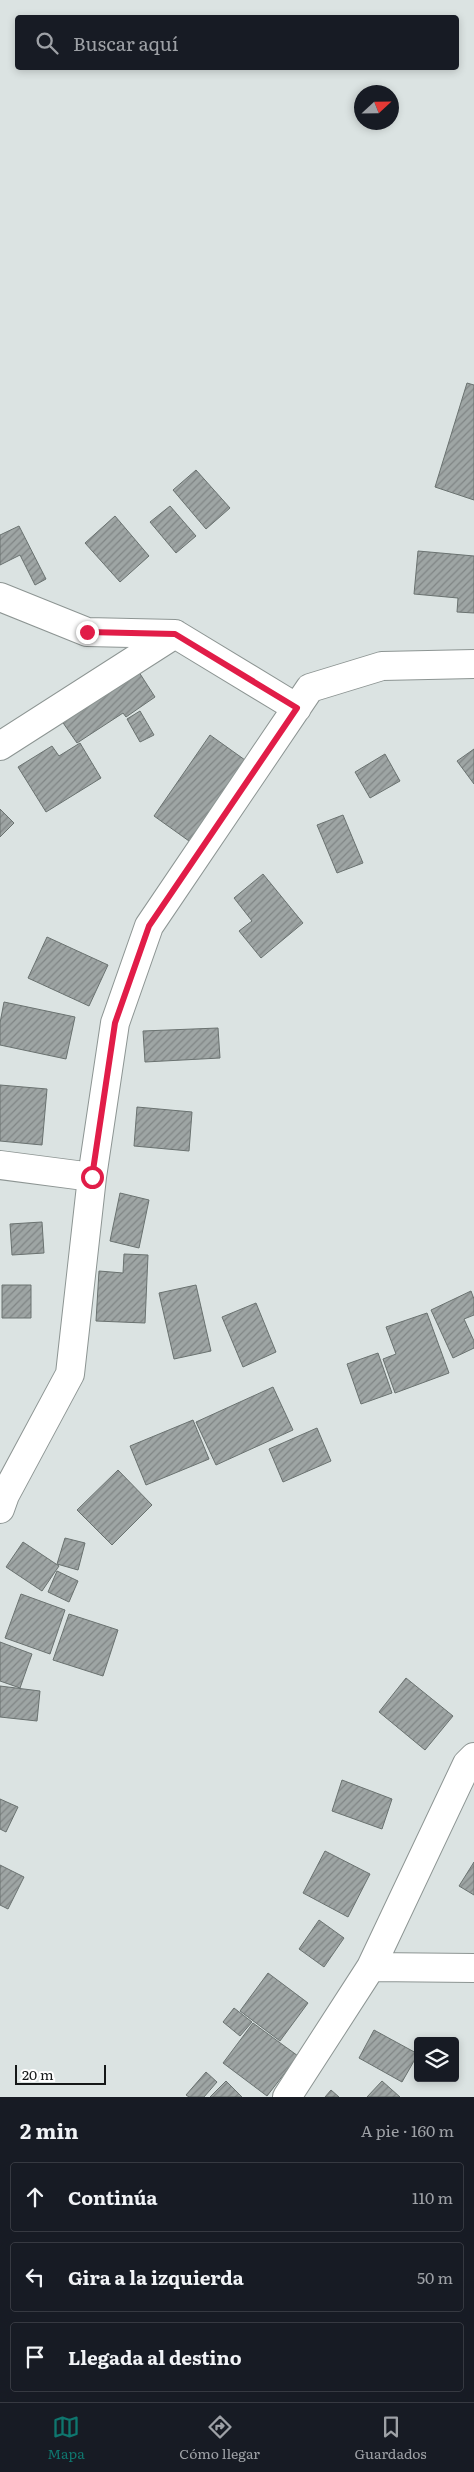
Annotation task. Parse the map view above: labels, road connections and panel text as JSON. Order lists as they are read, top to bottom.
{
  "scale_bar": "20 m",
  "north": "right",
  "page": {
    "search": "Buscar aquí",
    "scale": "20 m",
    "heading": ["2 min", "A pie · 160 m"],
    "list": [
      ["Continúa", "110 m"],
      ["Gira a la izquierda", "50 m"],
      "Llegada al destino"
    ],
    "nav": ["Mapa", "Cómo llegar", "Guardados"]
  }
}
